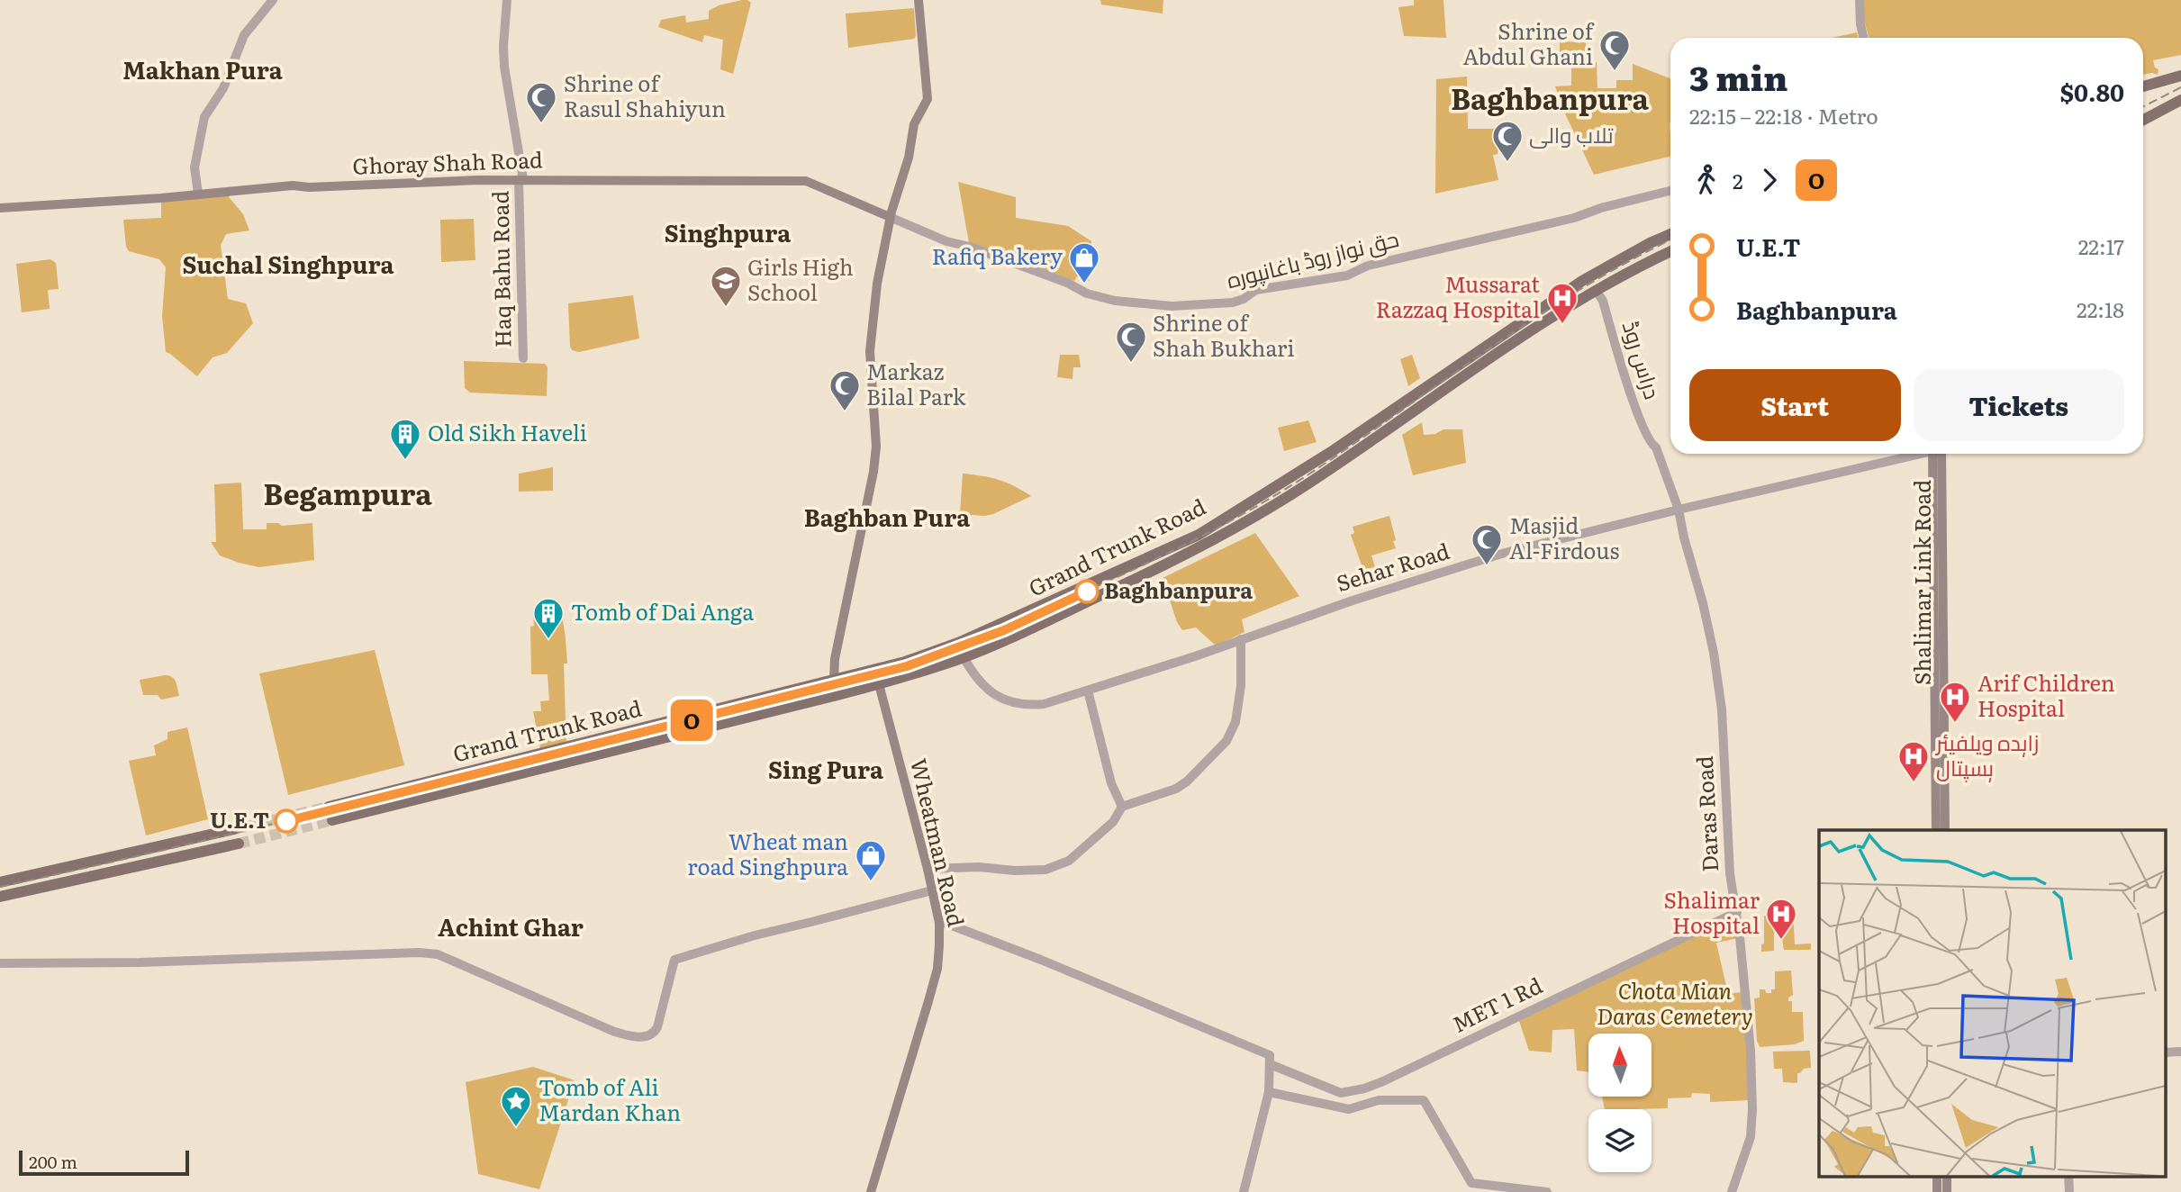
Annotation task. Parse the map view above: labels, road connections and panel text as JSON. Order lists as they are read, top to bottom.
{
  "streets": {
    "main road": [
      "Ghoray Shah Road",
      "Grand Trunk Road",
      "Shalimar Link Road",
      "Wheatman Road"
    ],
    "street": [
      "حق نواز روڈ باغانپورہ",
      "Haq Bahu Road",
      "دراس روڈ",
      "Sehar Road",
      "Daras Road",
      "MET 1 Rd"
    ]
  },
  "crossings": [
    ["Ghoray Shah Road", "حق نواز روڈ باغانپورہ"],
    ["Ghoray Shah Road", "Haq Bahu Road"],
    ["دراس روڈ", "Grand Trunk Road"],
    ["دراس روڈ", "Sehar Road"],
    ["دراس روڈ", "Daras Road"],
    ["Grand Trunk Road", "Sehar Road"],
    ["Grand Trunk Road", "Wheatman Road"],
    ["Sehar Road", "Daras Road"],
    ["Daras Road", "MET 1 Rd"],
    ["Wheatman Road", "MET 1 Rd"]
  ],
  "districts": [
    "Makhan Pura",
    "Baghbanpura",
    "Singhpura",
    "Suchal Singhpura",
    "Begampura",
    "Baghban Pura",
    "Sing Pura",
    "Achint Ghar"
  ],
  "parks": ["Chota Mian Daras Cemetery"],
  "places": {
    "mosque": [
      "Shrine of Abdul Ghani",
      "Shrine of Rasul Shahiyun",
      "تلاب والی",
      "Shrine of Shah Bukhari",
      "Markaz Bilal Park",
      "Masjid Al-Firdous"
    ],
    "shop": ["Rafiq Bakery", "Wheat man road Singhpura"],
    "school or university": ["Girls High School"],
    "hospital": [
      "Mussarat Razzaq Hospital",
      "Arif Children Hospital",
      "زاہدہ ویلفیئر ہسپتال",
      "Shalimar Hospital"
    ],
    "building": ["Old Sikh Haveli", "Tomb of Dai Anga"],
    "other": ["Baghbanpura", "U.E.T"],
    "place": ["Tomb of Ali Mardan Khan"]
  },
  "lines": ["metro line O"],
  "scale_bar": "200 m",
  "north": "top",
  "page": {
    "on_map": "O",
    "heading": ["3 min", "22:15 – 22:18 · Metro", "$0.80"],
    "legs": ["2", "O"],
    "list": [
      {
        "name": "U.E.T",
        "value": "22:17"
      },
      {
        "name": "Baghbanpura",
        "value": "22:18"
      }
    ],
    "buttons": ["Start", "Tickets"],
    "scale": "200 m"
  }
}
